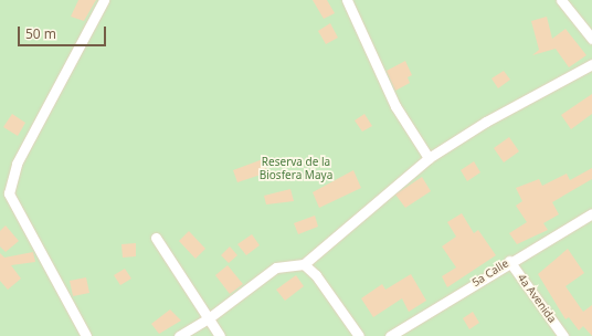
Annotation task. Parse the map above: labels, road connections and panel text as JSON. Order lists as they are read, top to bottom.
{
  "streets": {
    "street": ["5a Calle", "4a Avenida"]
  },
  "crossings": [
    ["5a Calle", "4a Avenida"]
  ],
  "parks": ["Reserva de la Biosfera Maya"],
  "scale_bar": "50 m"
}
